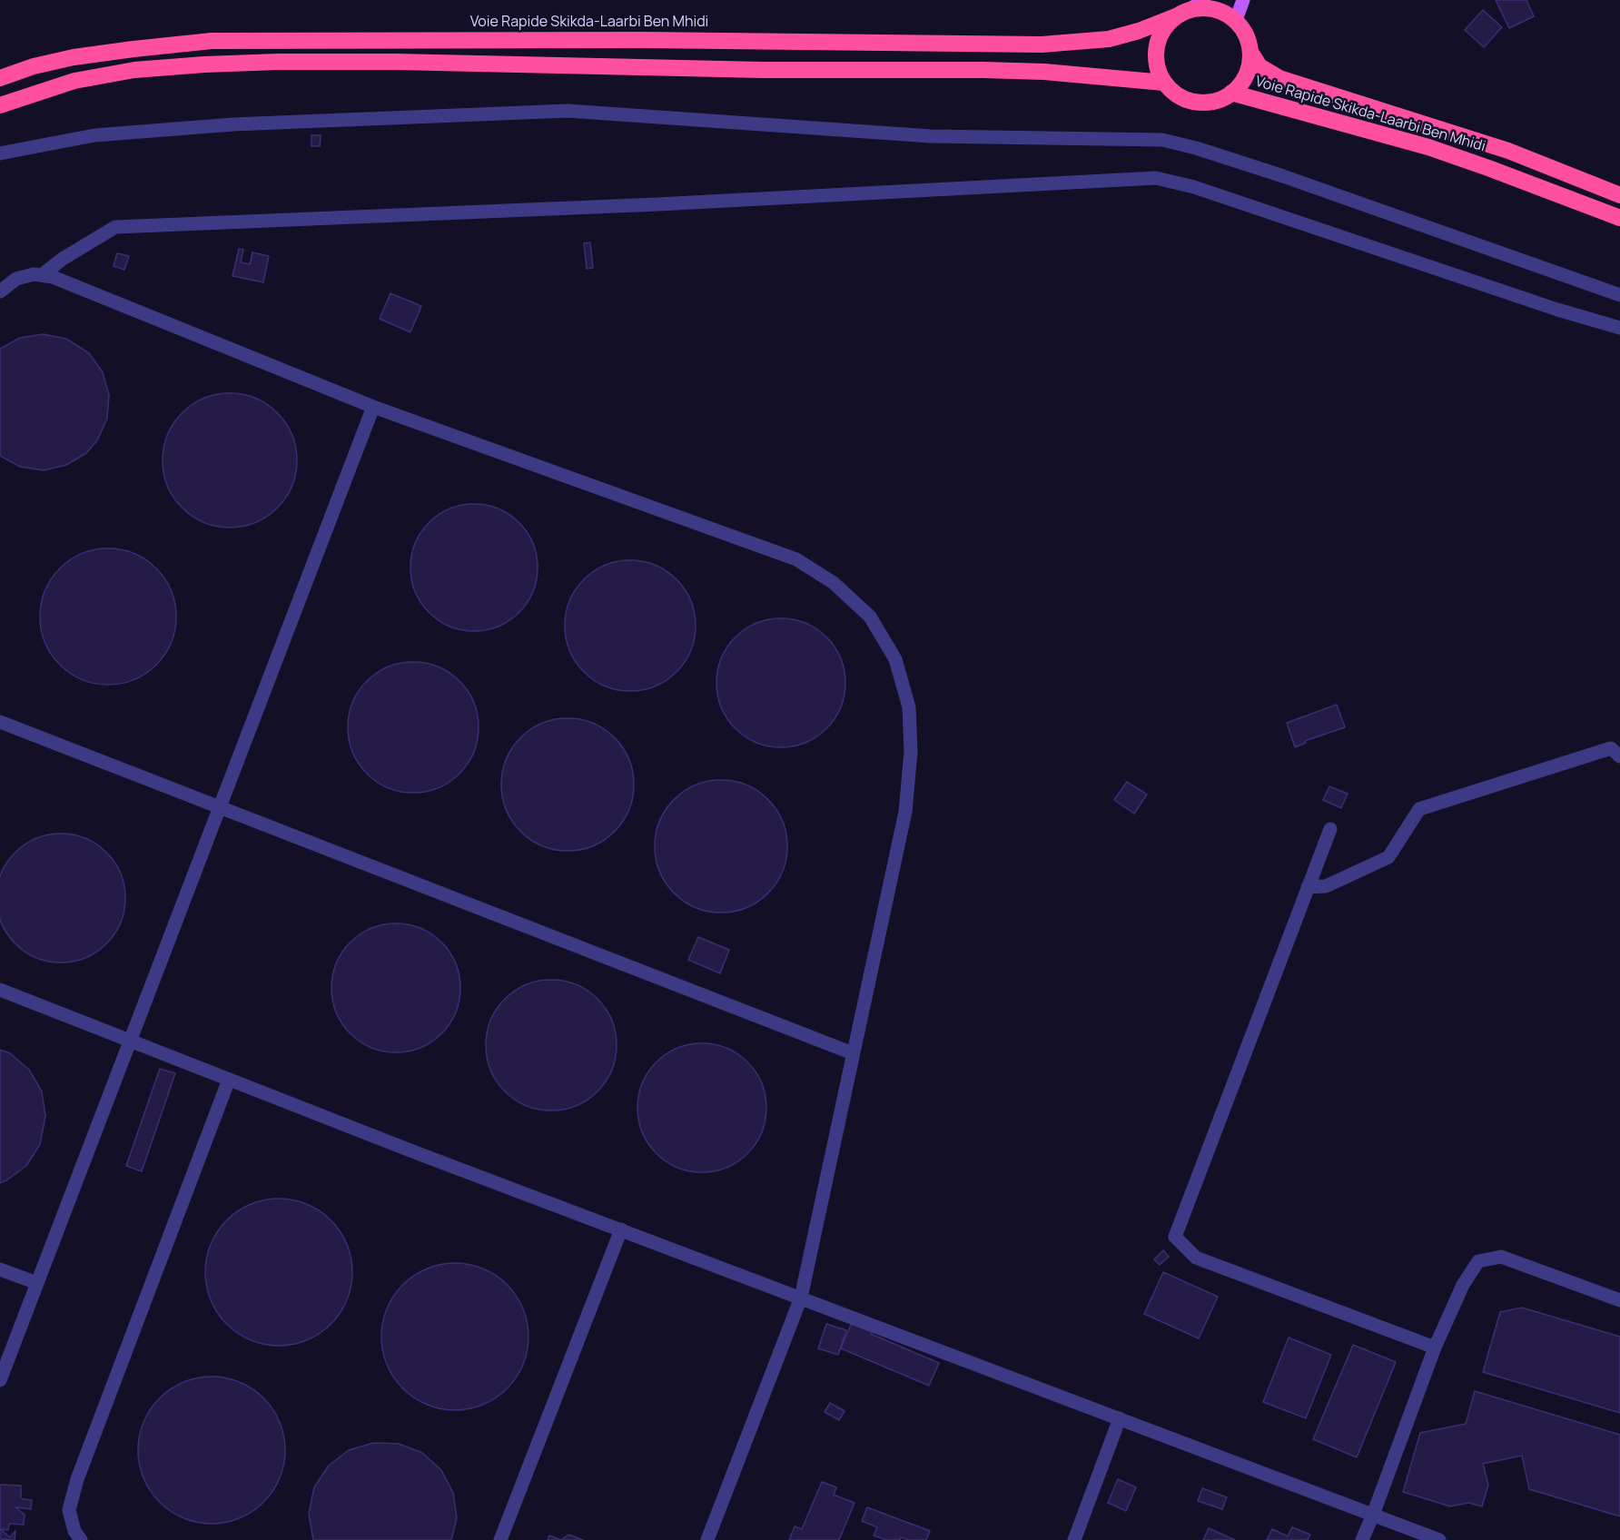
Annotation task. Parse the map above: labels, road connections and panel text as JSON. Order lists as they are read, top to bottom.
{
  "streets": {
    "highway": ["Voie Rapide Skikda-Laarbi Ben Mhidi"]
  }
}
